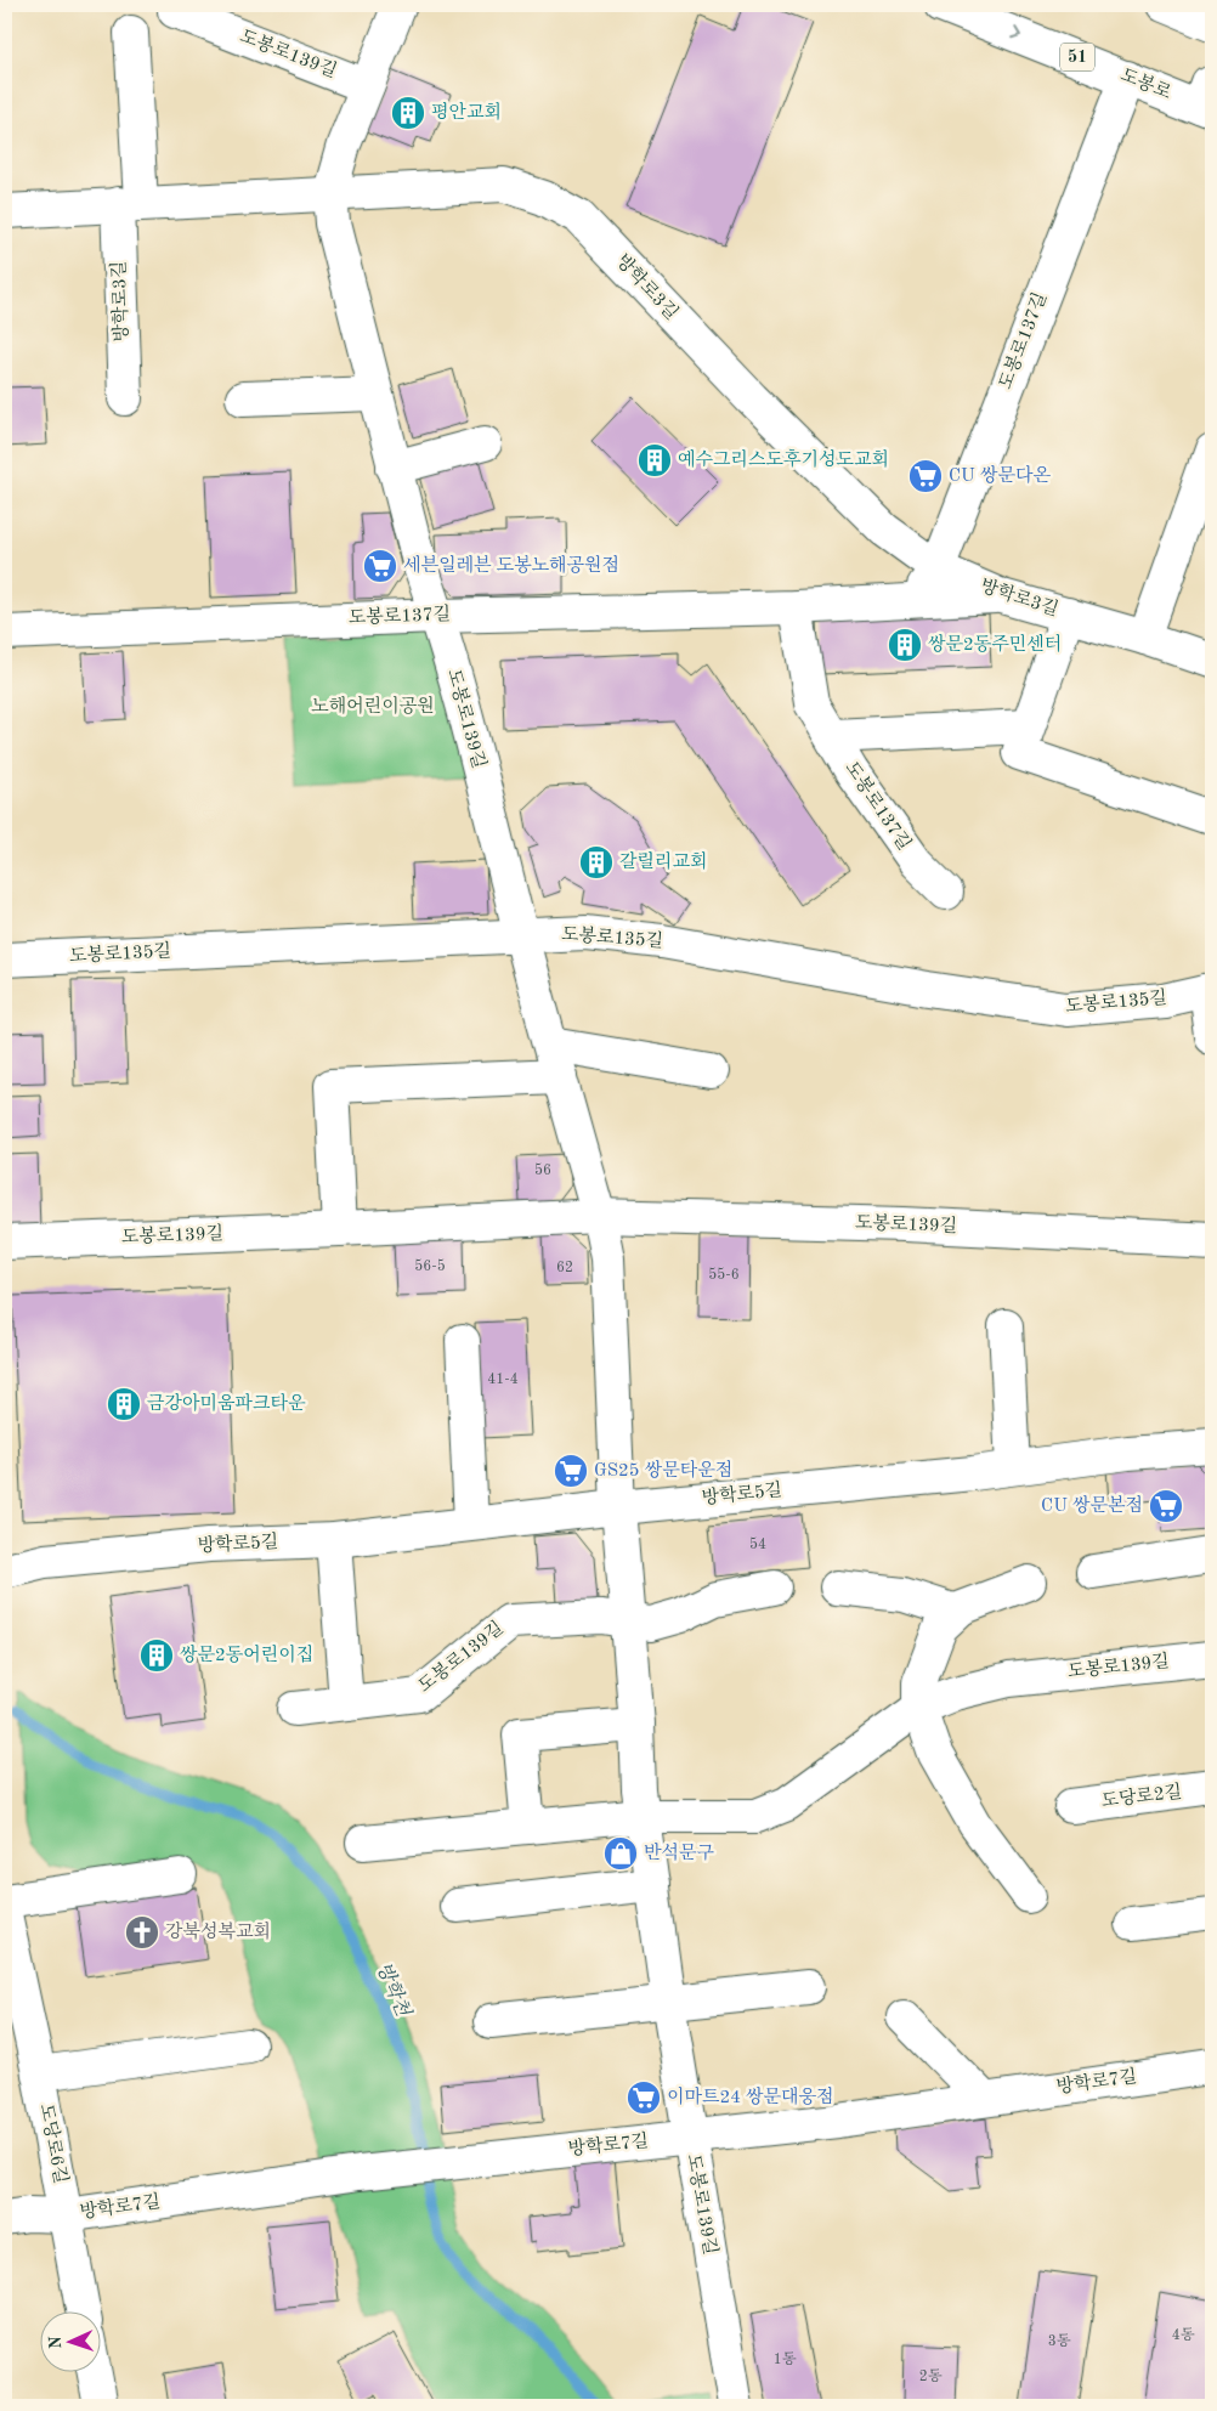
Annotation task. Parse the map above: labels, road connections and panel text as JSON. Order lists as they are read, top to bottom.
{
  "streets": {
    "street": [
      "도봉로139길",
      "51",
      "도봉로",
      "방학로3길",
      "도봉로137길",
      "도봉로135길",
      "방학로5길",
      "도당로2길",
      "방학로7길",
      "도당로6길"
    ]
  },
  "crossings": [
    ["도봉로139길", "방학로3길"],
    ["도봉로139길", "도봉로137길"],
    ["도봉로139길", "도봉로135길"],
    ["도봉로139길", "방학로5길"],
    ["도봉로139길", "방학로7길"],
    ["도봉로", "도봉로137길"],
    ["방학로3길", "도봉로137길"],
    ["방학로7길", "도당로6길"]
  ],
  "one_way": ["도봉로"],
  "water": ["방학천"],
  "parks": ["노해어린이공원"],
  "places": {
    "building": [
      "평안교회",
      "예수그리스도후기성도교회",
      "쌍문2동주민센터",
      "갈릴리교회",
      "금강아미움파크타운",
      "쌍문2동어린이집"
    ],
    "supermarket": [
      "CU 쌍문다온",
      "세븐일레븐 도봉노해공원점",
      "GS25 쌍문타운점",
      "CU 쌍문본점",
      "이마트24 쌍문대웅점"
    ],
    "shop": ["반석문구"],
    "church": ["강북성복교회"]
  },
  "house_numbers": [
    "56",
    "56-5",
    "62",
    "55-6",
    "41-4",
    "54",
    "4동",
    "3동",
    "1동",
    "2동"
  ],
  "north": "left"
}
